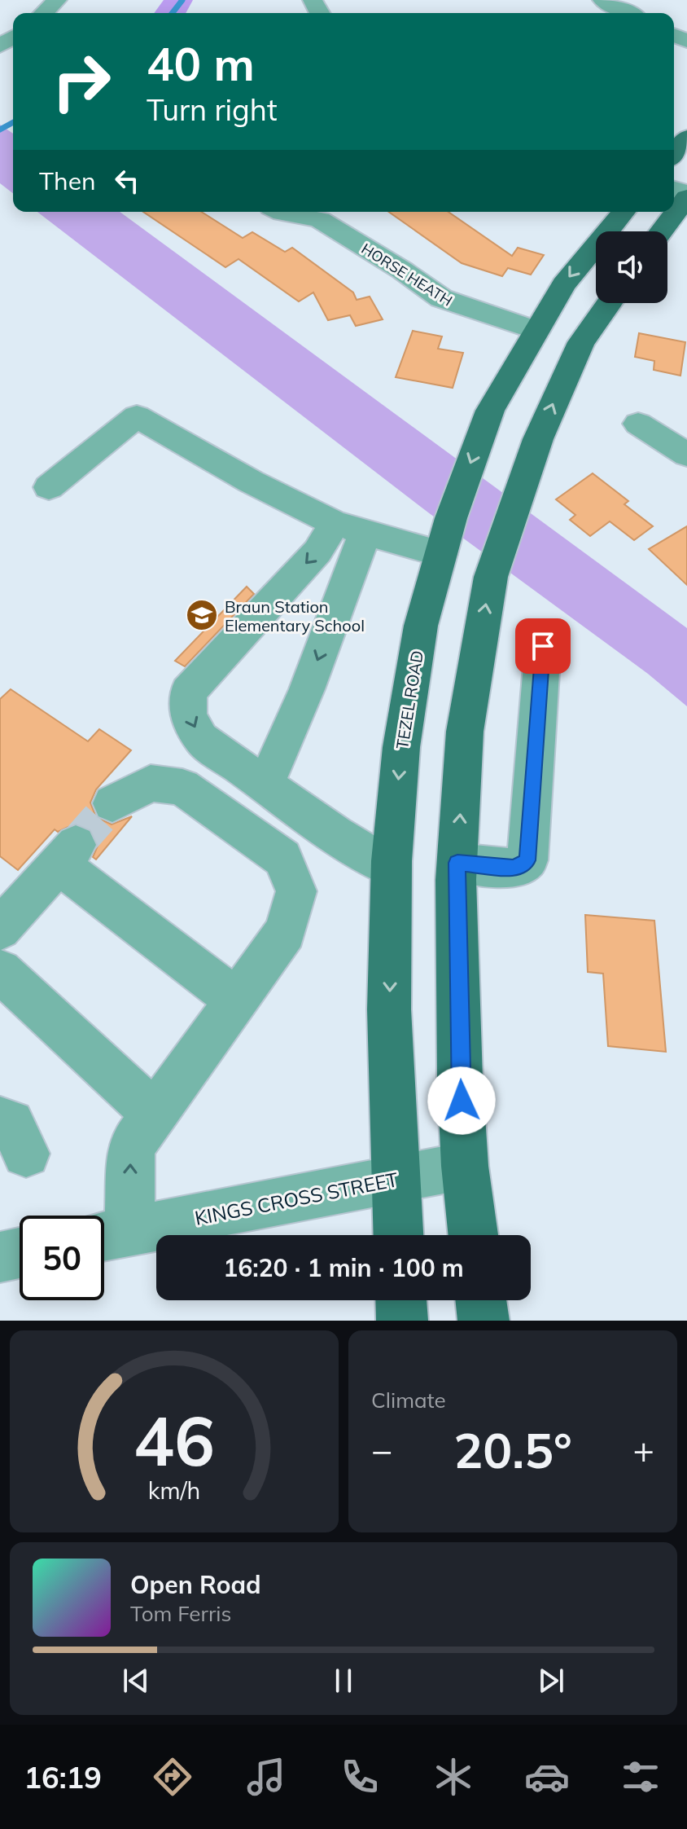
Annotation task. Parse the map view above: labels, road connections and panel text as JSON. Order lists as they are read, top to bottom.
{
  "streets": {
    "main road": ["TEZEL ROAD"],
    "street": ["HORSE HEATH", "KINGS CROSS STREET"]
  },
  "crossings": [
    ["HORSE HEATH", "TEZEL ROAD"],
    ["TEZEL ROAD", "KINGS CROSS STREET"]
  ],
  "places": {
    "school or university": ["Braun Station Elementary School"]
  },
  "page": {
    "turn": ["40 m", "Turn right"],
    "then": "Then",
    "limit": "50",
    "trip": "16:20 · 1 min · 100 m",
    "tile": "Climate",
    "heat": ["−", "20.5°", "+"],
    "song": ["Open Road", "Tom Ferris"],
    "tabs": "16:19",
    "gauge": ["46", "km/h"]
  }
}
